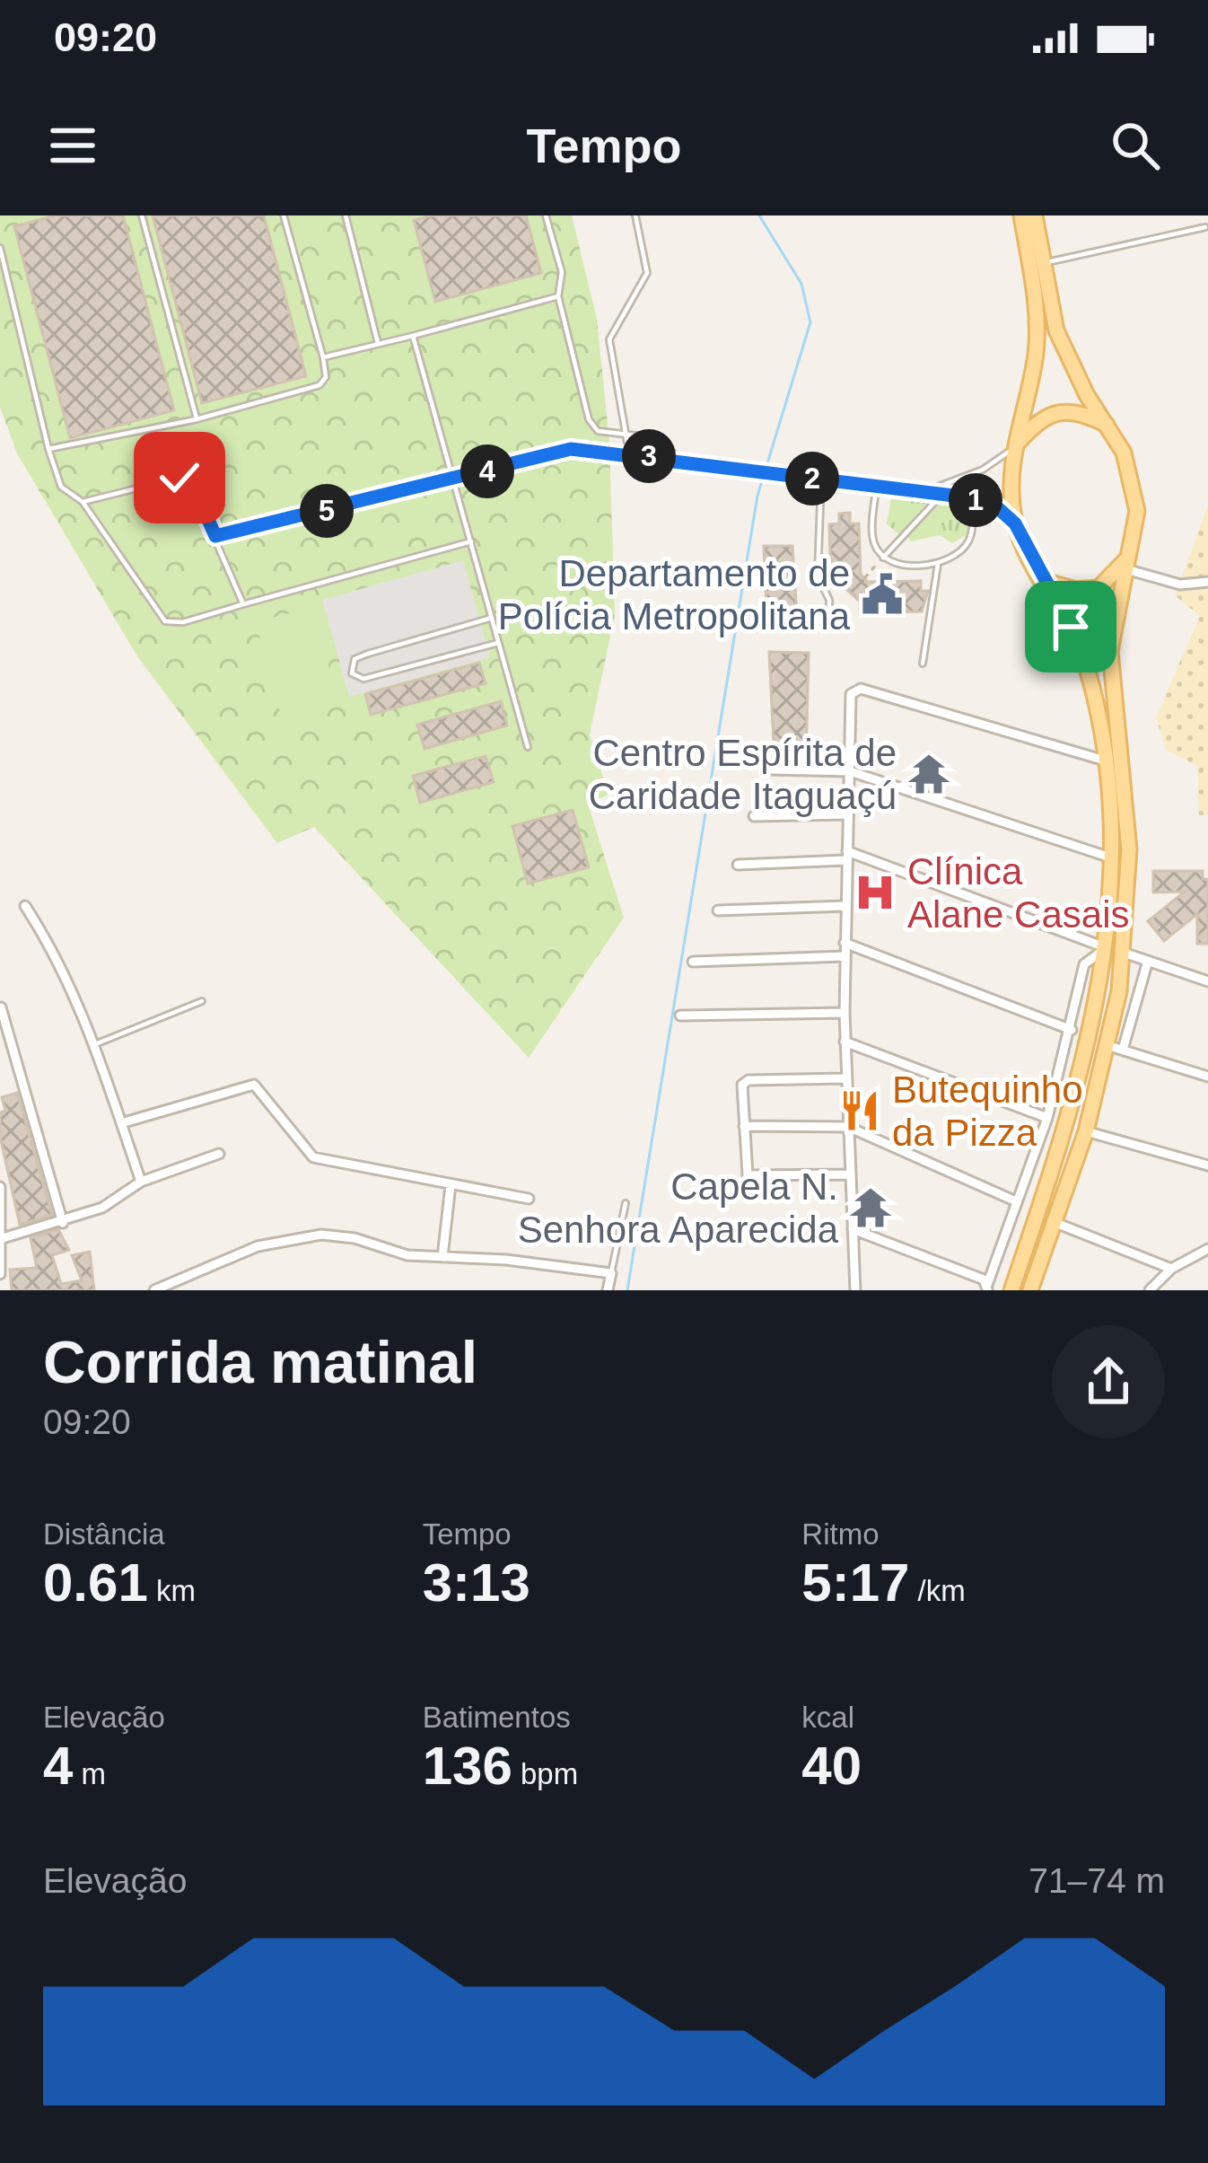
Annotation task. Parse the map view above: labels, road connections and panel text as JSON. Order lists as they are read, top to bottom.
{
  "places": {
    "public building": ["Departamento de Polícia Metropolitana"],
    "temple": ["Centro Espírita de Caridade Itaguaçú", "Capela N. Senhora Aparecida"],
    "hospital": ["Clínica Alane Casais"],
    "restaurant": ["Butequinho da Pizza"]
  },
  "page": {
    "status": "09:20",
    "header": "Tempo",
    "pins": [
      "3",
      "4",
      "2",
      "1",
      "5"
    ],
    "heading": ["Corrida matinal", "09:20"],
    "stats": [
      ["Distância", "0.61 km"],
      ["Tempo", "3:13"],
      ["Ritmo", "5:17 /km"],
      ["Elevação", "4 m"],
      ["Batimentos", "136 bpm"],
      ["kcal", "40"]
    ],
    "chart": ["Elevação", "71–74 m"]
  }
}
